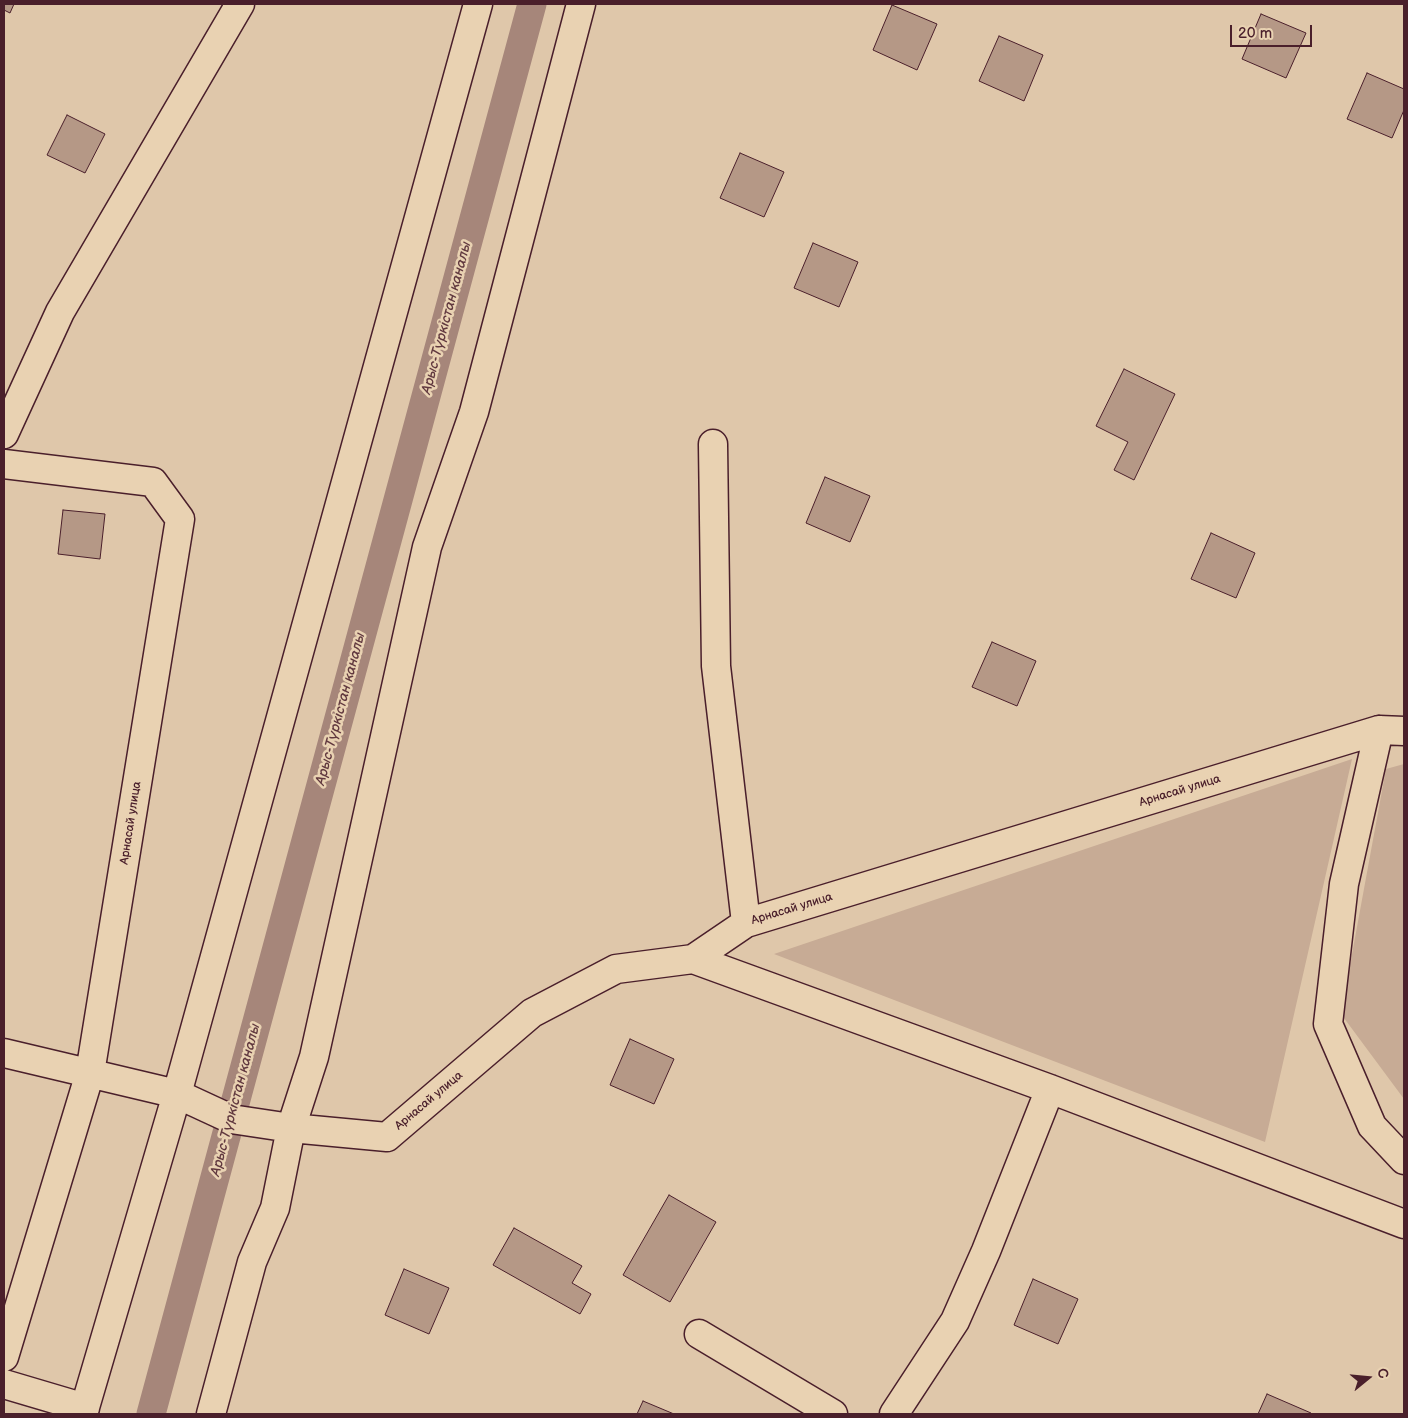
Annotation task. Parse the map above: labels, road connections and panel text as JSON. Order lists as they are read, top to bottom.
{
  "streets": {
    "street": ["Арнасай улица"]
  },
  "water": ["Арыс-Түркістан каналы"],
  "scale_bar": "20 m",
  "north": "right"
}
